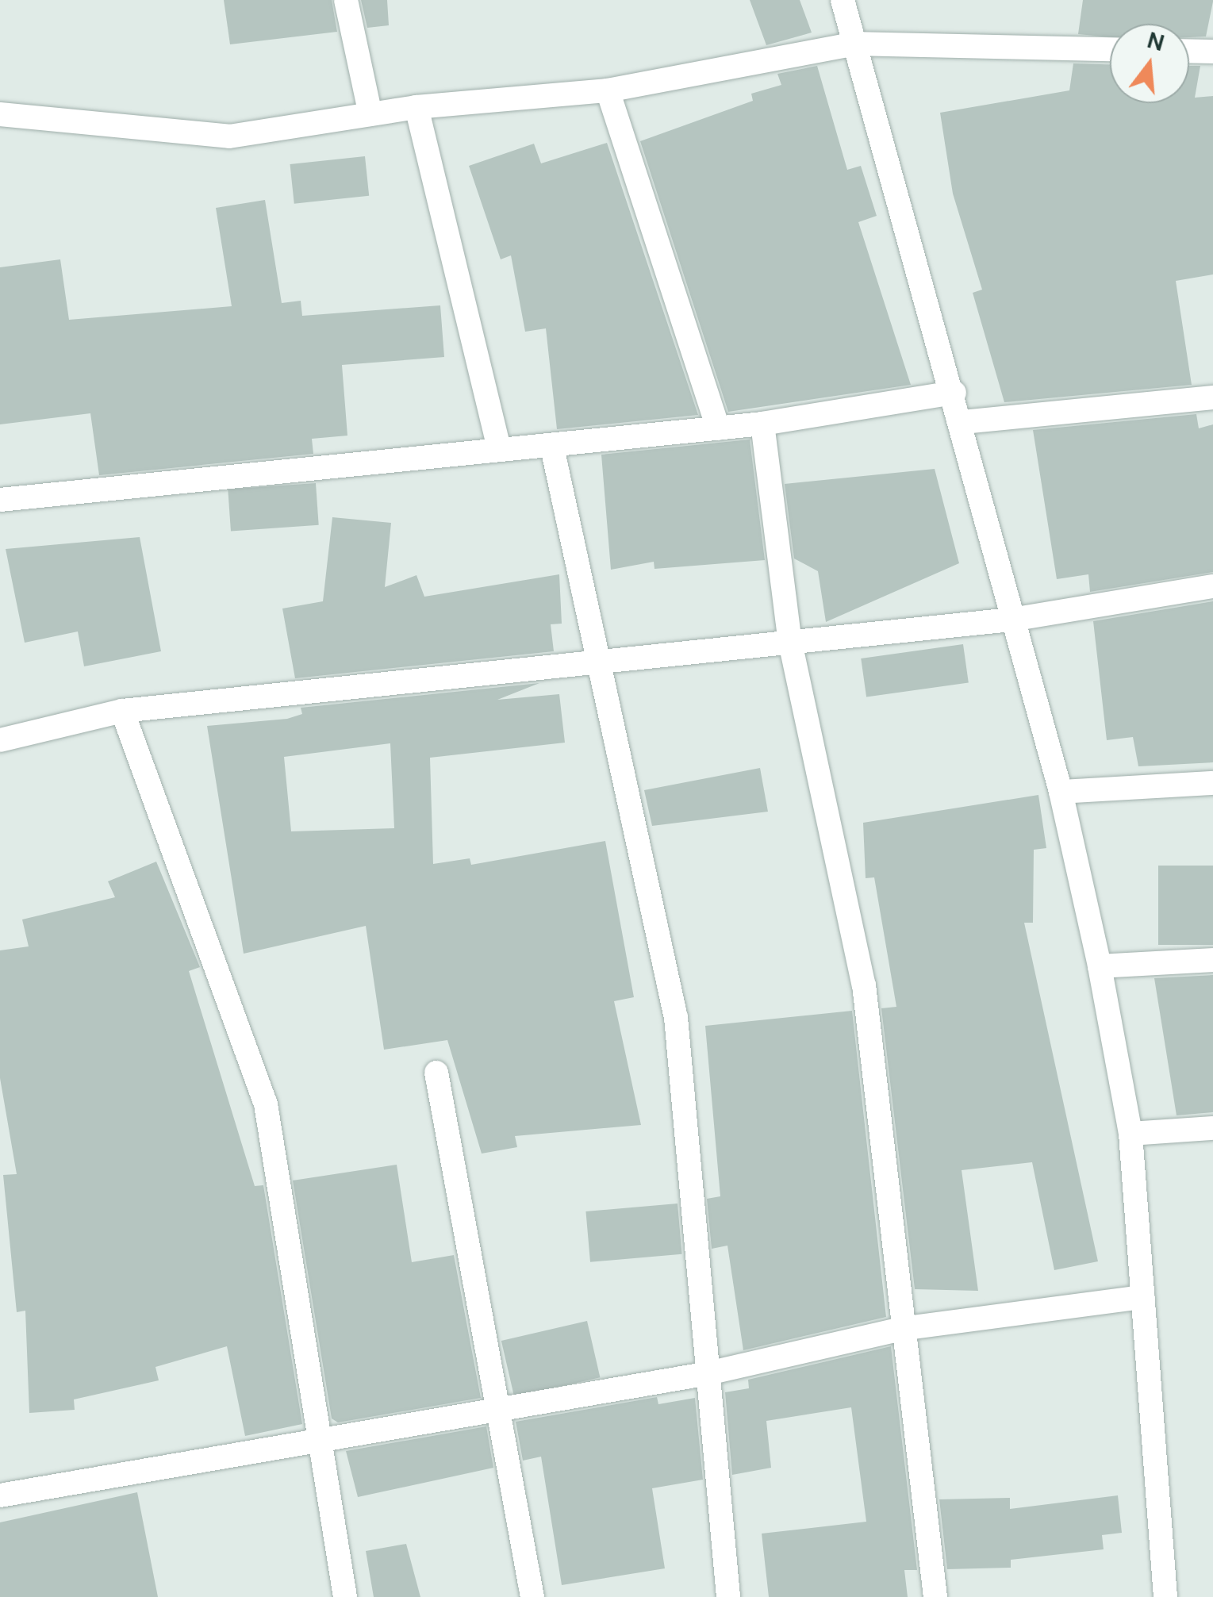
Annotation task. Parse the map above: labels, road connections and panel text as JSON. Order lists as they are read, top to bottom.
{
  "north": "top"
}
